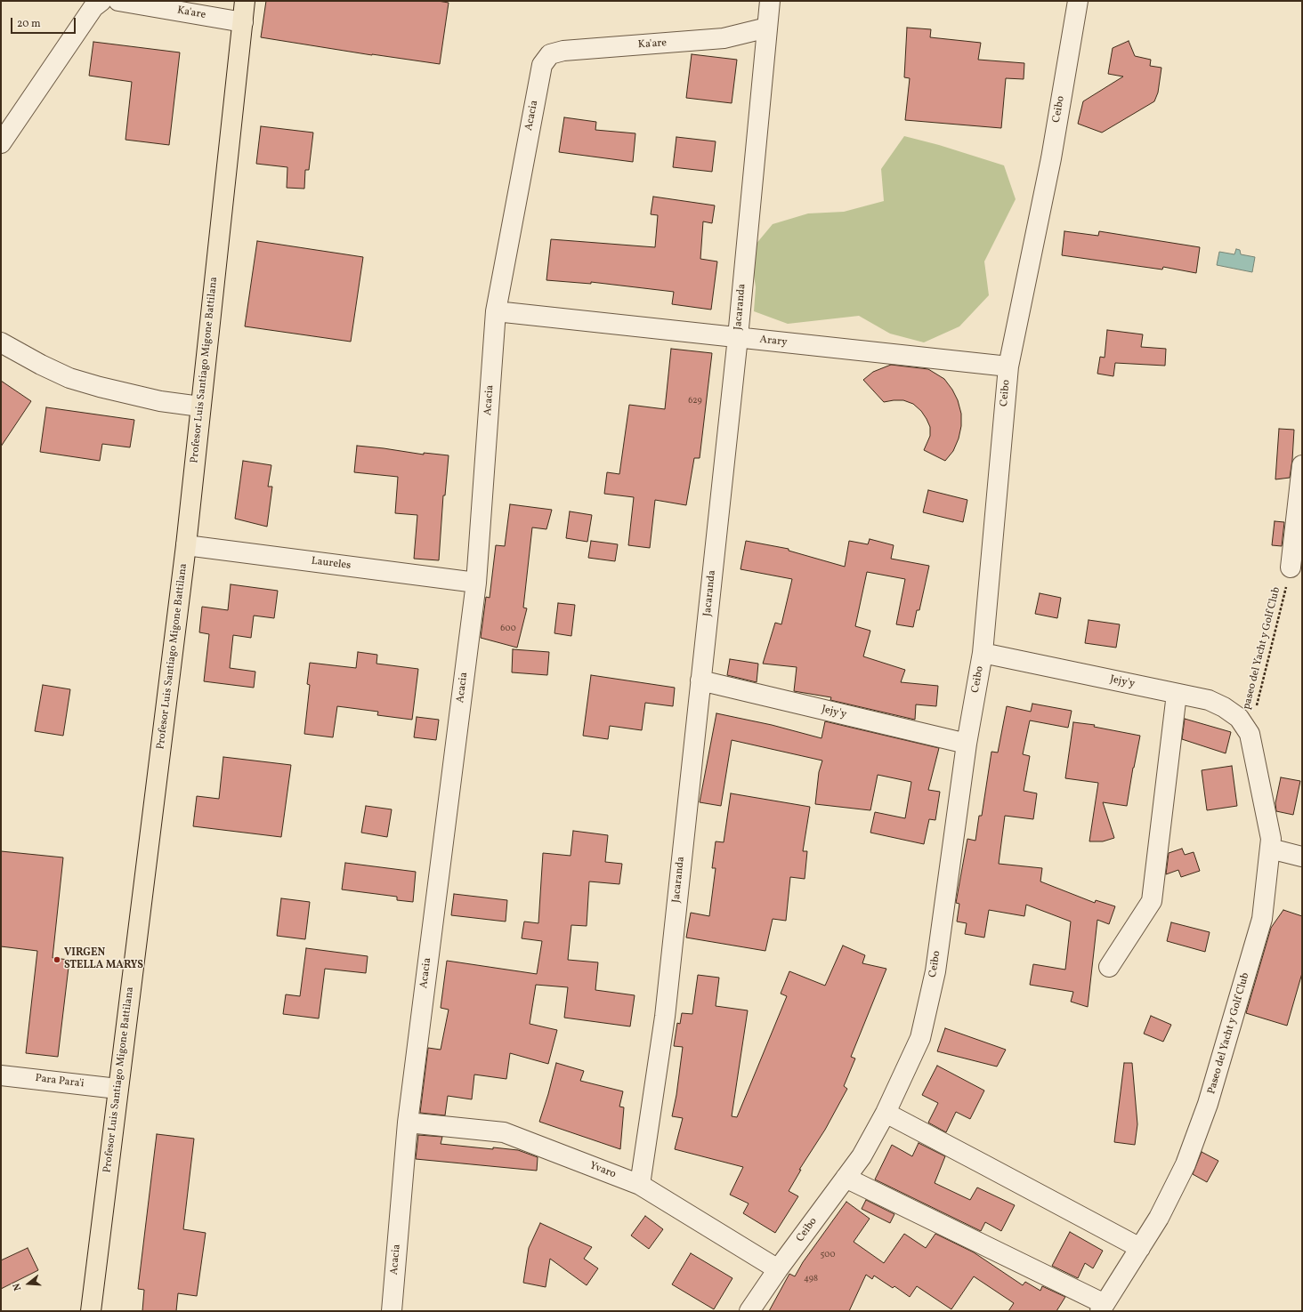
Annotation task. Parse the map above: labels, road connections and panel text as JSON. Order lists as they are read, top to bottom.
{
  "streets": {
    "main road": ["Profesor Luis Santiago Migone Battilana"],
    "street": [
      "Ka'are",
      "Ceibo",
      "Acacia",
      "Jacaranda",
      "Arary",
      "Laureles",
      "Jejy'y",
      "Paseo del Yacht y Golf Club",
      "Para Para'i",
      "Yvaro"
    ],
    "path": ["paseo del Yacht y Golf Club"]
  },
  "crossings": [
    ["Ka'are", "Acacia"],
    ["Ka'are", "Jacaranda"],
    ["Ka'are", "Profesor Luis Santiago Migone Battilana"],
    ["Ceibo", "Arary"],
    ["Ceibo", "Jejy'y"],
    ["Ceibo", "Yvaro"],
    ["Acacia", "Arary"],
    ["Acacia", "Laureles"],
    ["Acacia", "Yvaro"],
    ["Jacaranda", "Arary"],
    ["Jacaranda", "Jejy'y"],
    ["Jacaranda", "Yvaro"],
    ["Profesor Luis Santiago Migone Battilana", "Laureles"],
    ["Profesor Luis Santiago Migone Battilana", "Para Para'i"],
    ["paseo del Yacht y Golf Club", "Jejy'y"],
    ["paseo del Yacht y Golf Club", "Paseo del Yacht y Golf Club"],
    ["Jejy'y", "Paseo del Yacht y Golf Club"]
  ],
  "places": ["VIRGEN STELLA MARYS"],
  "house_numbers": [
    "629",
    "600",
    "500",
    "498"
  ],
  "scale_bar": "20 m",
  "north": "left"
}
